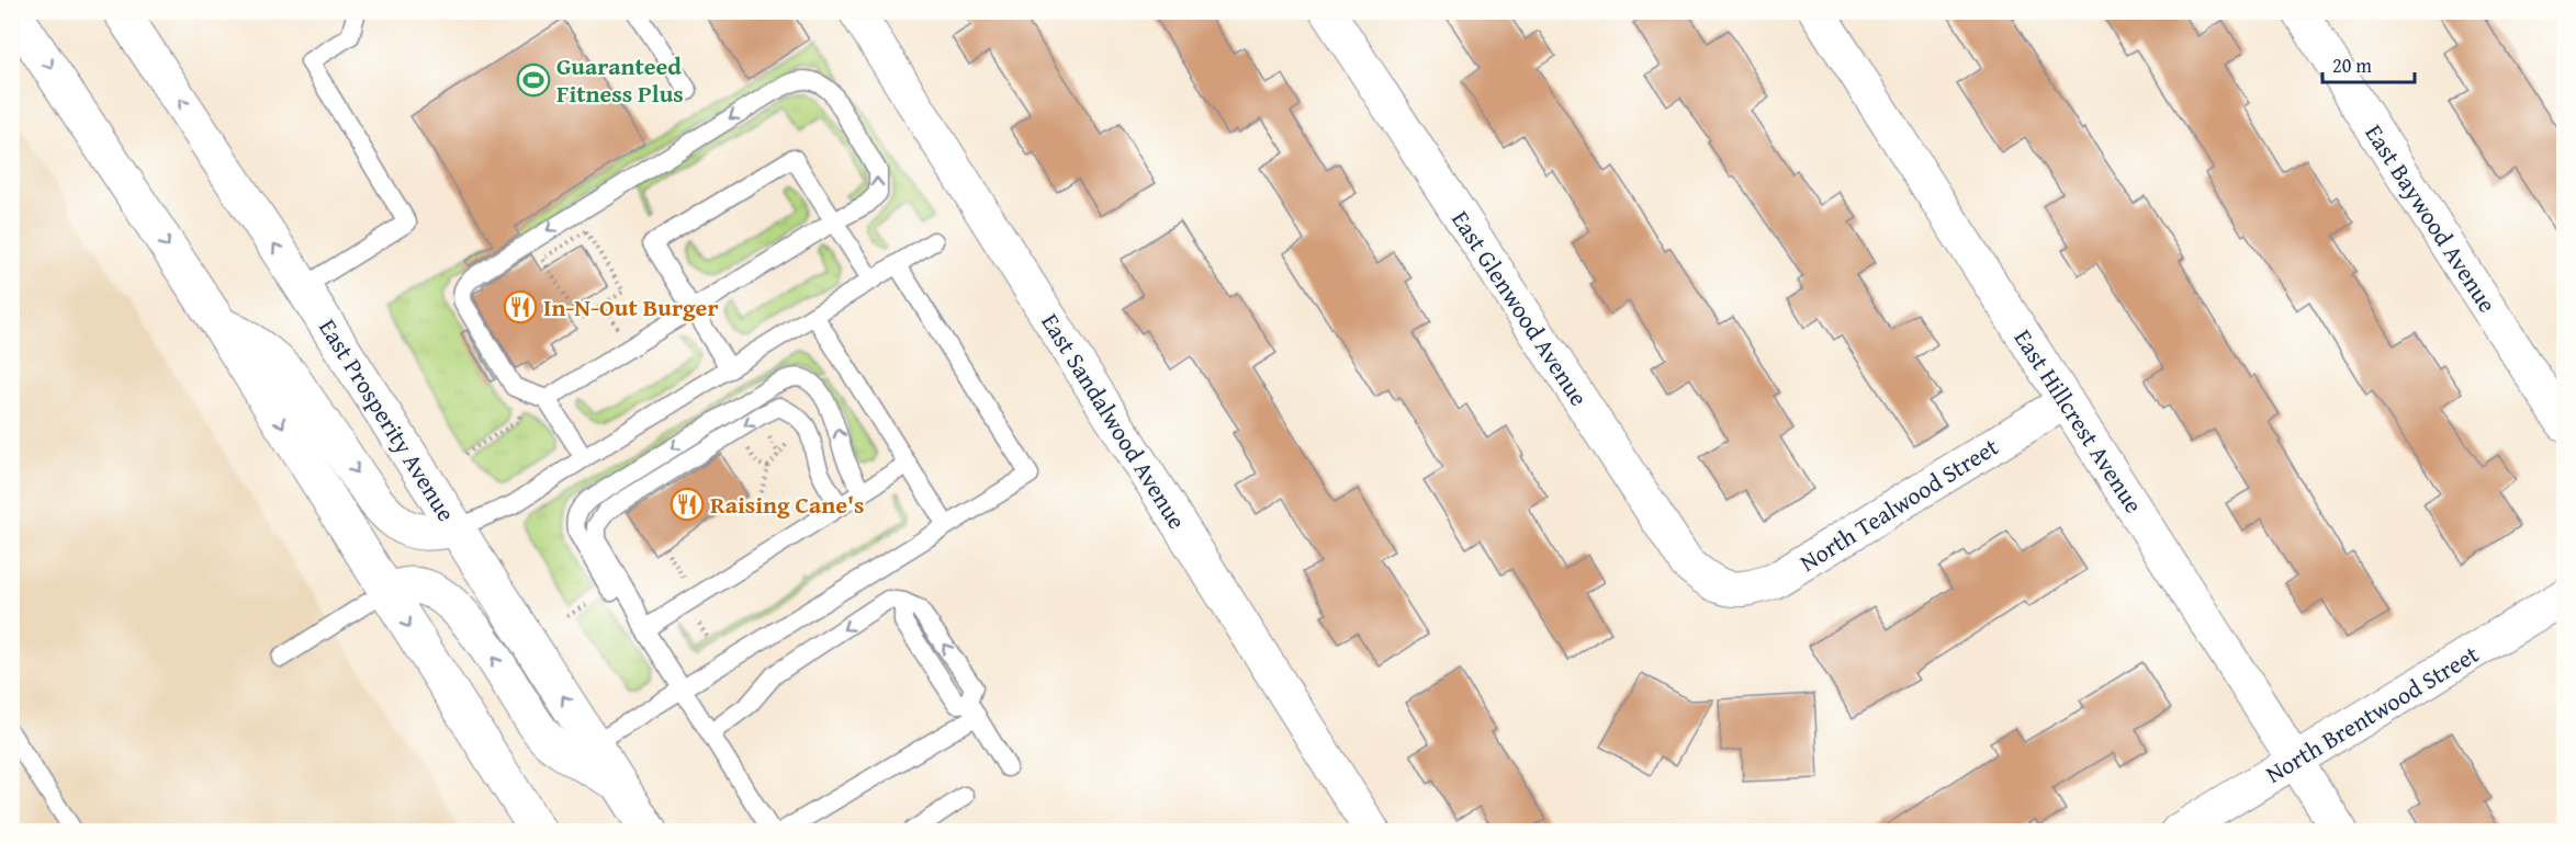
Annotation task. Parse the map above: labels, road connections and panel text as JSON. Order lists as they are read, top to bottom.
{
  "streets": {
    "main road": ["East Prosperity Avenue"],
    "street": [
      "East Baywood Avenue",
      "East Glenwood Avenue",
      "East Sandalwood Avenue",
      "East Hillcrest Avenue",
      "North Tealwood Street",
      "North Brentwood Street"
    ]
  },
  "crossings": [
    ["East Glenwood Avenue", "North Tealwood Street"],
    ["East Hillcrest Avenue", "North Tealwood Street"],
    ["East Hillcrest Avenue", "North Brentwood Street"]
  ],
  "places": {
    "sports": ["Guaranteed Fitness Plus"],
    "restaurant": ["In-N-Out Burger", "Raising Cane's"]
  },
  "scale_bar": "20 m"
}
